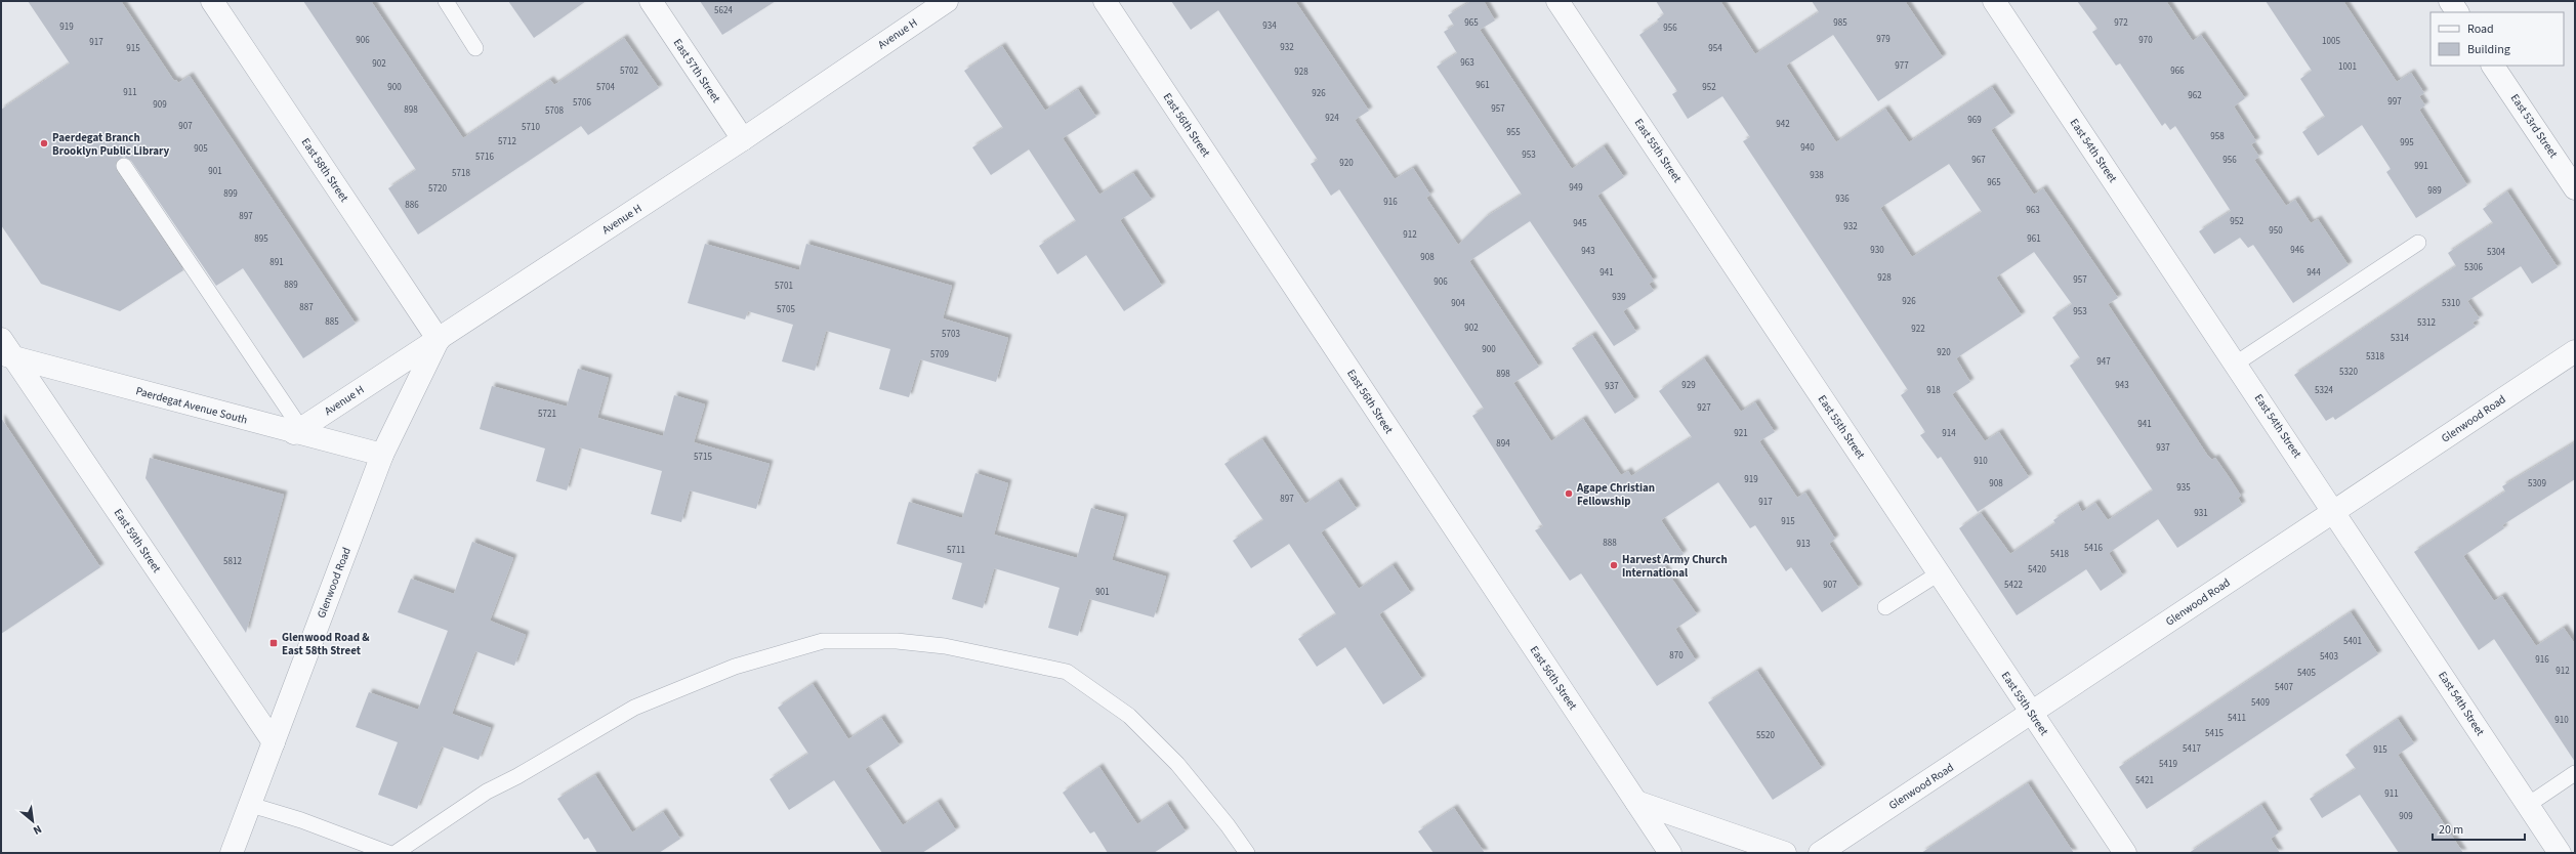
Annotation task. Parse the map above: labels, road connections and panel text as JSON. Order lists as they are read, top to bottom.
{
  "streets": {
    "street": [
      "Avenue H",
      "East 57th Street",
      "East 56th Street",
      "East 53rd Street",
      "East 55th Street",
      "East 54th Street",
      "East 58th Street",
      "Paerdegat Avenue South",
      "Glenwood Road",
      "East 59th Street"
    ]
  },
  "crossings": [
    ["Avenue H", "East 57th Street"],
    ["Avenue H", "East 58th Street"],
    ["Avenue H", "Paerdegat Avenue South"],
    ["Avenue H", "Glenwood Road"],
    ["East 55th Street", "Glenwood Road"],
    ["East 54th Street", "Glenwood Road"],
    ["East 58th Street", "Glenwood Road"],
    ["Paerdegat Avenue South", "Glenwood Road"],
    ["Paerdegat Avenue South", "East 59th Street"],
    ["Glenwood Road", "East 59th Street"]
  ],
  "places": {
    "other": ["Paerdegat Branch Brooklyn Public Library", "Agape Christian Fellowship", "Harvest Army Church International"],
    "transit": ["Glenwood Road & East 58th Street"]
  },
  "house_numbers": [
    "5624",
    "965",
    "985",
    "972",
    "934",
    "919",
    "956",
    "979",
    "906",
    "970",
    "1005",
    "917",
    "932",
    "915",
    "954",
    "963",
    "902",
    "977",
    "1001",
    "5702",
    "966",
    "928",
    "961",
    "900",
    "5704",
    "952",
    "911",
    "926",
    "962",
    "997",
    "5706",
    "909",
    "957",
    "898",
    "5708",
    "924",
    "969",
    "942",
    "907",
    "5710",
    "955",
    "958",
    "5712",
    "995",
    "940",
    "905",
    "953",
    "5716",
    "967",
    "956",
    "920",
    "991",
    "901",
    "5718",
    "938",
    "965",
    "949",
    "5720",
    "989",
    "899",
    "936",
    "916",
    "886",
    "963",
    "897",
    "952",
    "945",
    "932",
    "950",
    "912",
    "895",
    "961",
    "930",
    "946",
    "943",
    "5304",
    "908",
    "891",
    "5306",
    "941",
    "944",
    "928",
    "957",
    "906",
    "889",
    "5701",
    "939",
    "926",
    "904",
    "5310",
    "887",
    "5705",
    "953",
    "885",
    "5312",
    "902",
    "922",
    "5703",
    "5314",
    "900",
    "920",
    "5709",
    "5318",
    "947",
    "5320",
    "898",
    "929",
    "943",
    "937",
    "918",
    "5324",
    "927",
    "5721",
    "941",
    "921",
    "914",
    "894",
    "937",
    "5715",
    "910",
    "919",
    "908",
    "5309",
    "935",
    "897",
    "917",
    "931",
    "915",
    "888",
    "913",
    "5416",
    "5711",
    "5418",
    "5812",
    "5420",
    "907",
    "5422",
    "901",
    "5401",
    "870",
    "5403",
    "916",
    "912",
    "5405",
    "5407",
    "5409",
    "5411",
    "910",
    "5415",
    "5520",
    "5417",
    "915",
    "5419",
    "5421",
    "911",
    "909"
  ],
  "legend": ["Road", "Building"],
  "scale_bar": "20 m",
  "north": "bottom right"
}
